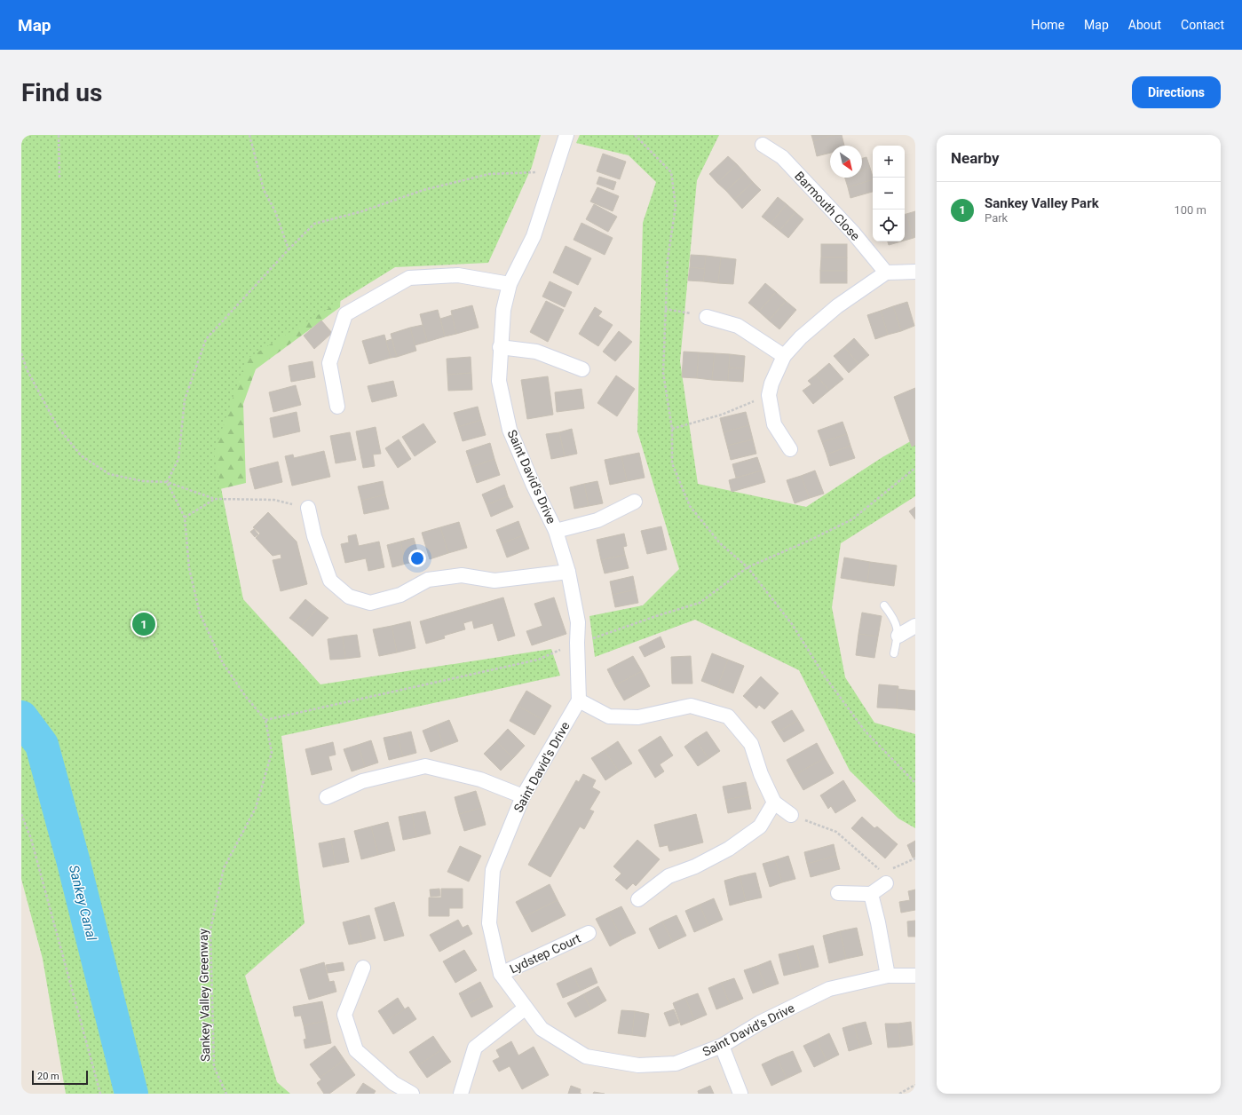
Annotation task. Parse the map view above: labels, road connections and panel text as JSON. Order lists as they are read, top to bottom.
{
  "streets": {
    "street": ["Barmouth Close", "Saint David's Drive", "Lydstep Court"],
    "path": ["Sankey Valley Greenway"]
  },
  "crossings": [
    ["Saint David's Drive", "Lydstep Court"]
  ],
  "water": ["Sankey Canal"],
  "scale_bar": "20 m",
  "north": "bottom right",
  "page": {
    "header": "Map",
    "nav": [
      "Home",
      "Map",
      "About",
      "Contact"
    ],
    "buttons": "Directions",
    "title": "Find us",
    "heading": "Nearby",
    "map_buttons": ["+", "−"],
    "list": [
      {
        "mark": "1",
        "name": "Sankey Valley Park",
        "note": "Park",
        "value": "100 m"
      }
    ],
    "pins": "1",
    "scale": "20 m"
  }
}
